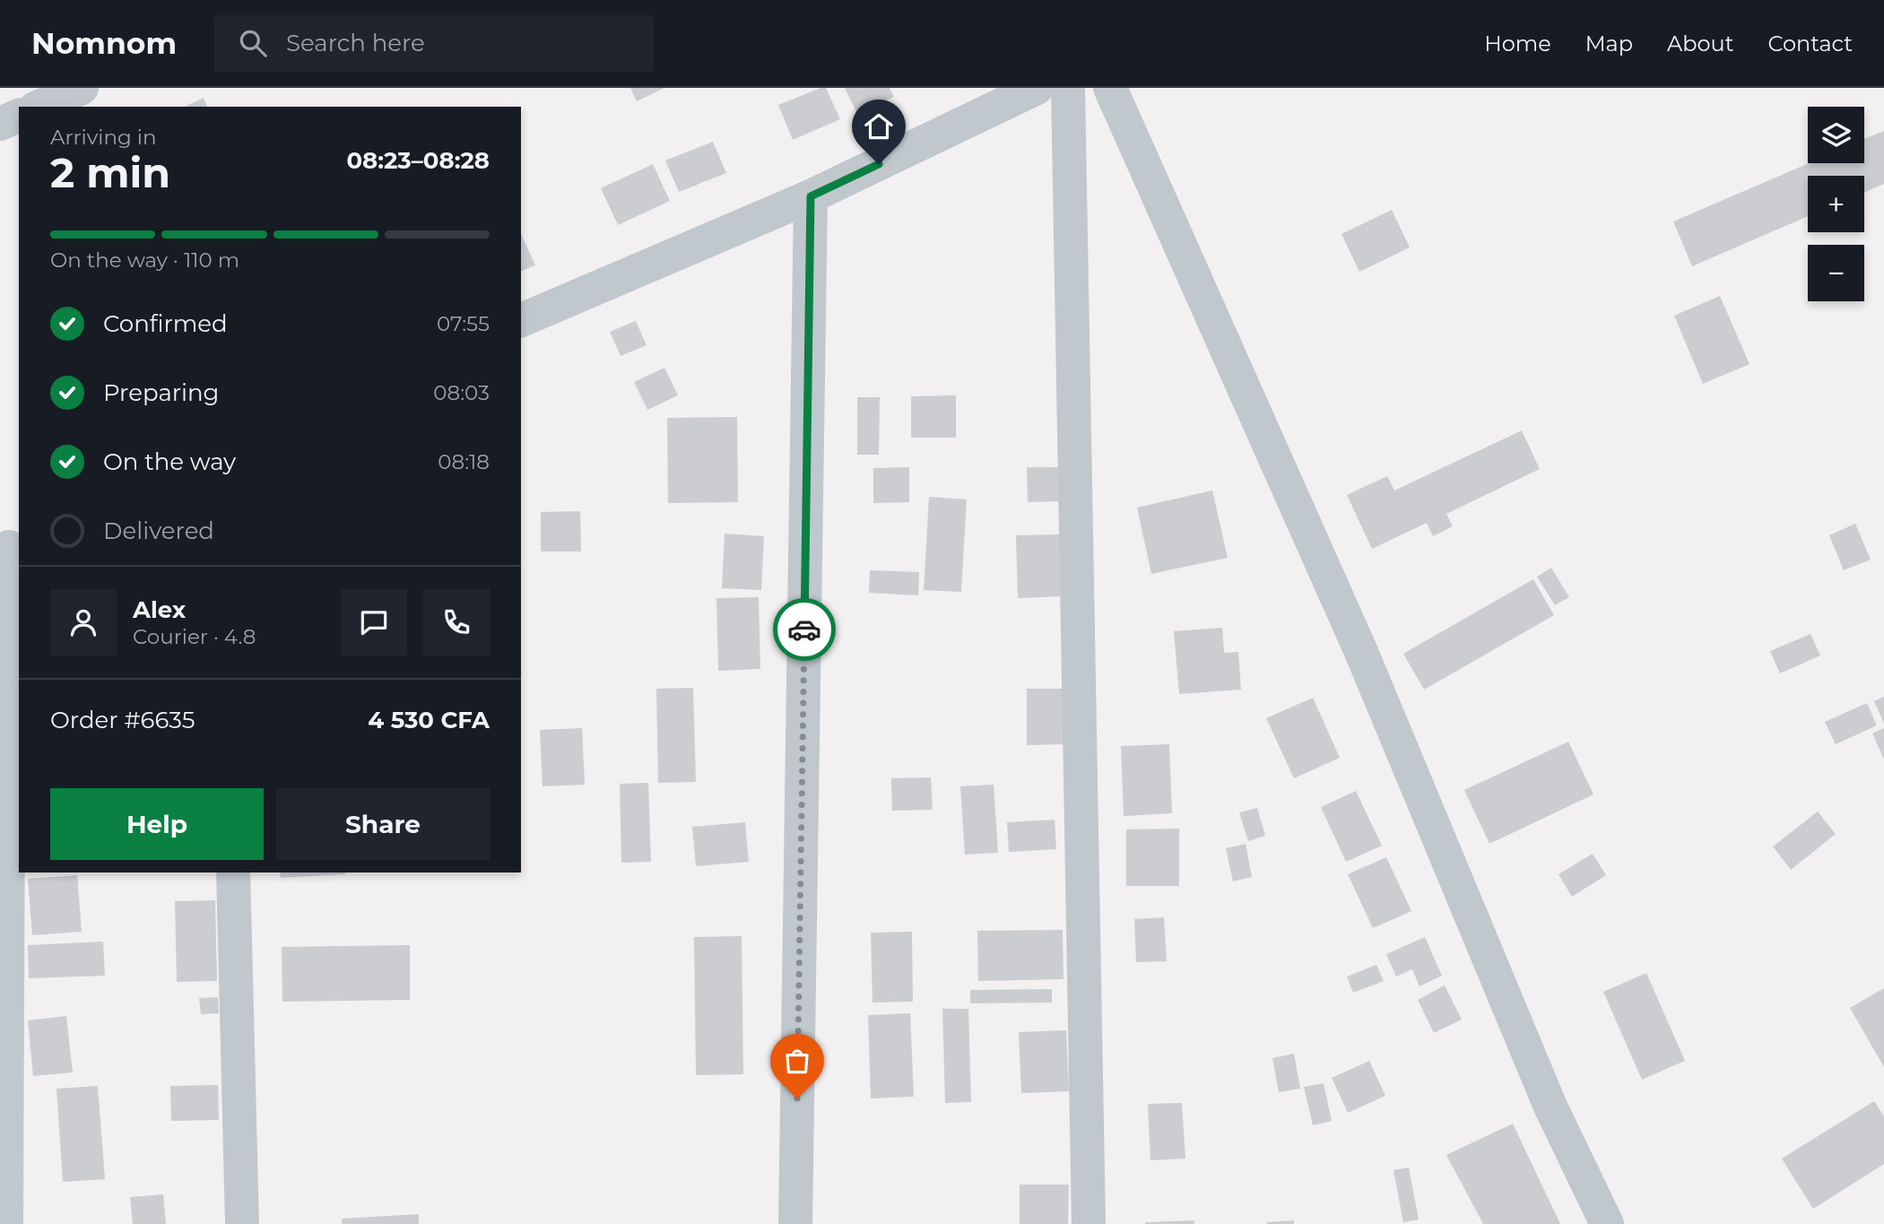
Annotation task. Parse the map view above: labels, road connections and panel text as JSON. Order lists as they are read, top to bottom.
{
  "page": {
    "header": "Nomnom",
    "search": "Search here",
    "nav": [
      "Home",
      "Map",
      "About",
      "Contact"
    ],
    "map_buttons": ["+", "−"],
    "heading": ["2 min", "Arriving in", "08:23–08:28"],
    "panel": [
      "Alex",
      "Courier · 4.8",
      "Order #6635",
      "4 530 CFA"
    ],
    "bar": "On the way · 110 m",
    "list": [
      ["Confirmed", "07:55"],
      ["Preparing", "08:03"],
      ["On the way", "08:18"],
      "Delivered"
    ],
    "buttons": ["Help", "Share"]
  }
}
